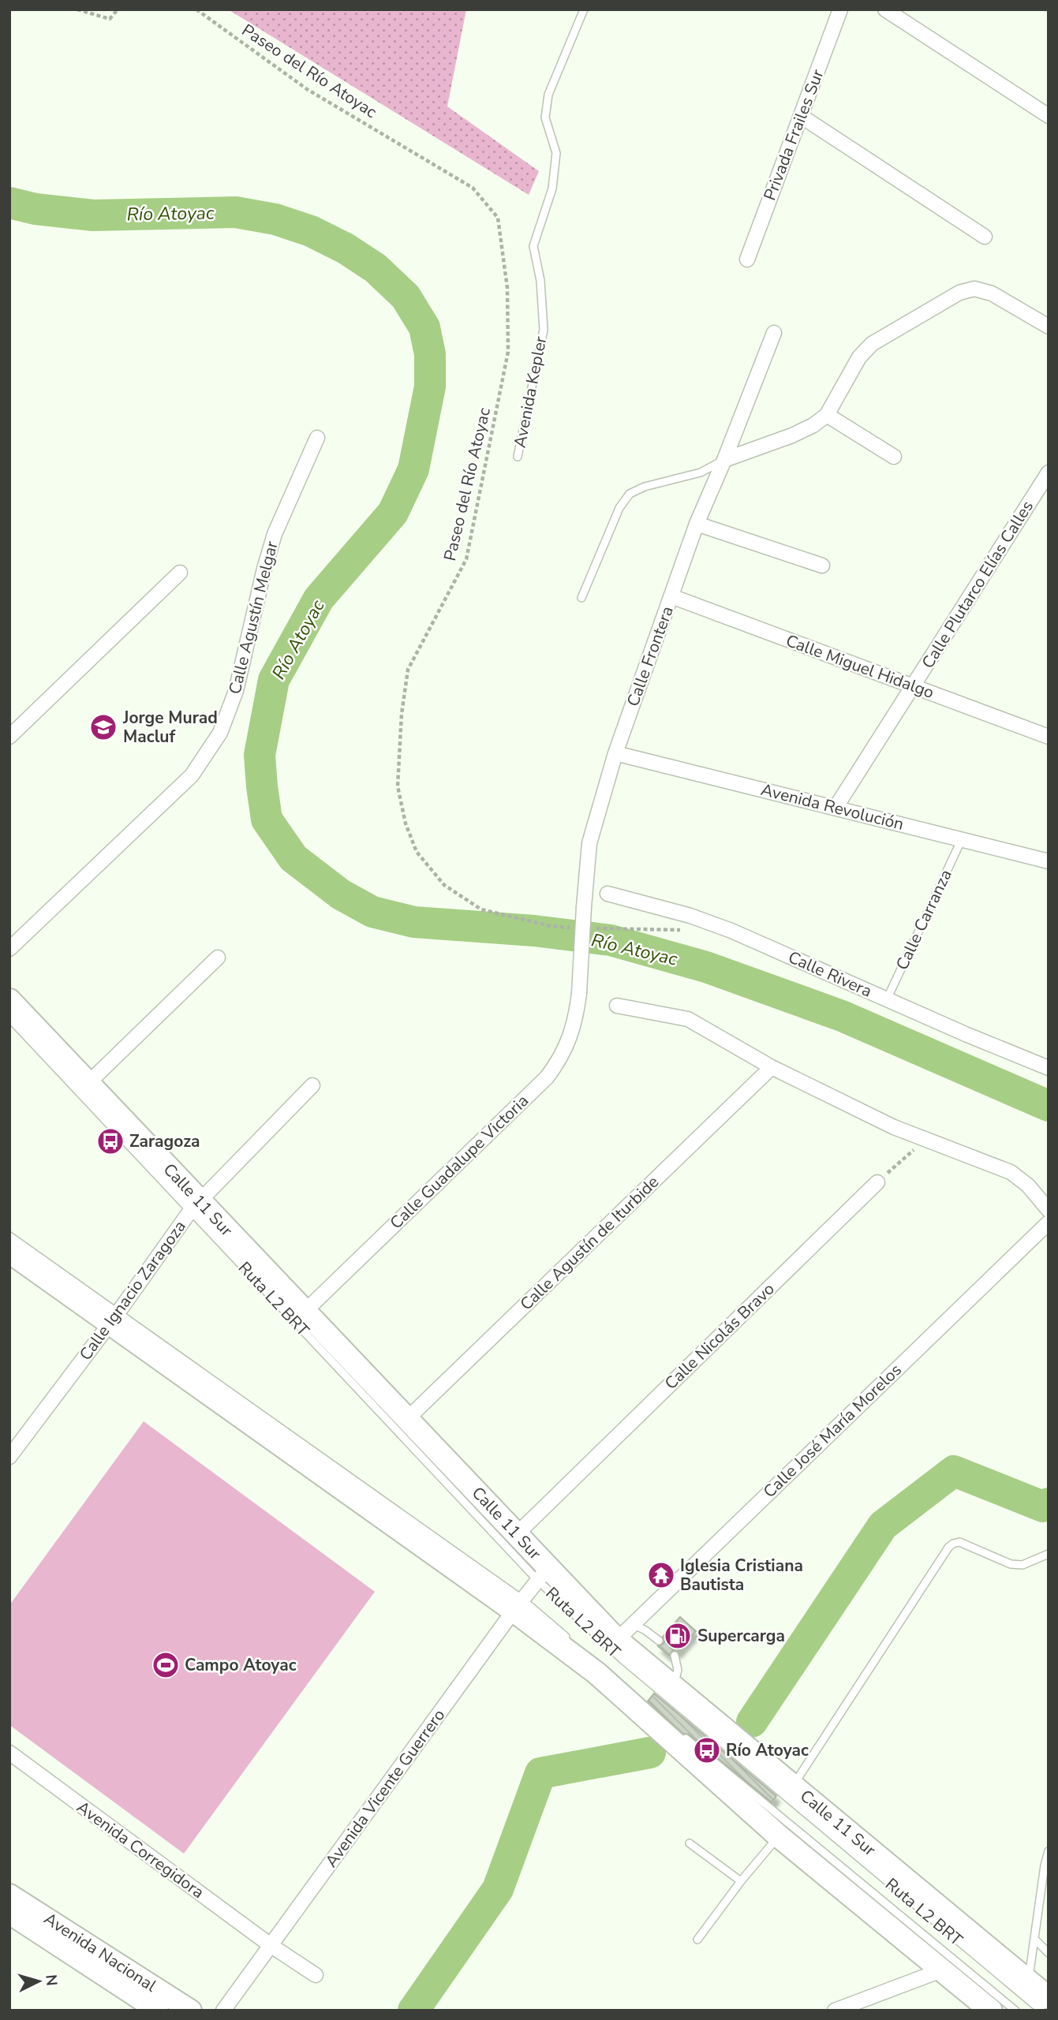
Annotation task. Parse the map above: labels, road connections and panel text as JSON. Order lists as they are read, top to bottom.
{
  "streets": {
    "main road": ["Calle 11 Sur", "Avenida Nacional"],
    "street": [
      "Privada Frailes Sur",
      "Calle Plutarco Elías Calles",
      "Calle Agustín Melgar",
      "Calle Frontera",
      "Calle Miguel Hidalgo",
      "Avenida Revolución",
      "Calle Rivera",
      "Calle Guadalupe Victoria",
      "Calle Agustín de Iturbide",
      "Calle Ignacio Zaragoza",
      "Calle Nicolás Bravo",
      "Calle José María Morelos",
      "Avenida Vicente Guerrero",
      "Avenida Corregidora"
    ],
    "lane": ["Avenida Kepler", "Calle Carranza", "Ruta L2 BRT"],
    "path": ["Paseo del Río Atoyac"]
  },
  "crossings": [
    ["Calle Plutarco Elías Calles", "Calle Miguel Hidalgo"],
    ["Calle Plutarco Elías Calles", "Avenida Revolución"],
    ["Calle Frontera", "Calle Miguel Hidalgo"],
    ["Calle Frontera", "Avenida Revolución"],
    ["Calle Frontera", "Calle Guadalupe Victoria"],
    ["Avenida Revolución", "Calle Carranza"],
    ["Calle Carranza", "Calle Rivera"],
    ["Calle Guadalupe Victoria", "Calle 11 Sur"],
    ["Calle 11 Sur", "Calle Agustín de Iturbide"],
    ["Calle 11 Sur", "Calle Ignacio Zaragoza"],
    ["Calle 11 Sur", "Ruta L2 BRT"],
    ["Calle 11 Sur", "Calle Nicolás Bravo"],
    ["Calle 11 Sur", "Calle José María Morelos"],
    ["Calle 11 Sur", "Avenida Vicente Guerrero"],
    ["Calle Ignacio Zaragoza", "Ruta L2 BRT"],
    ["Ruta L2 BRT", "Avenida Vicente Guerrero"],
    ["Avenida Vicente Guerrero", "Avenida Corregidora"]
  ],
  "water": ["Río Atoyac"],
  "places": {
    "school or university": ["Jorge Murad Macluf"],
    "bus stop": ["Zaragoza", "Río Atoyac"],
    "temple": ["Iglesia Cristiana Bautista"],
    "fuel station": ["Supercarga"],
    "sports": ["Campo Atoyac"]
  },
  "north": "right"
}
